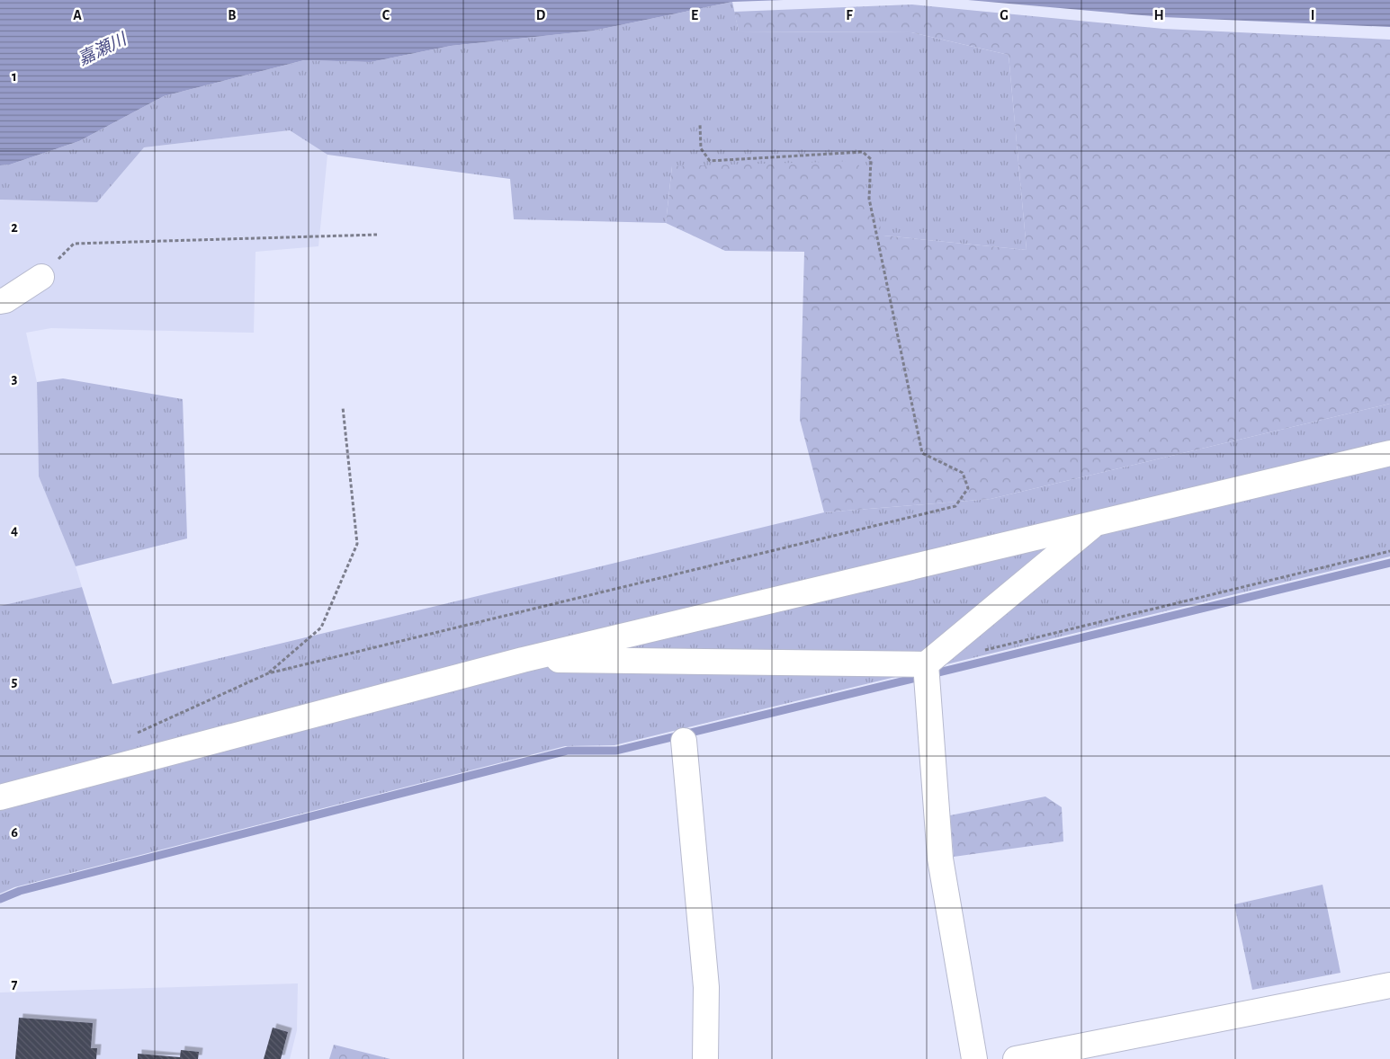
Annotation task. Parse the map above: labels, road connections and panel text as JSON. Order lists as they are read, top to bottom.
{
  "water": ["嘉瀬川"],
  "grid": {
    "columns": [
      "A",
      "B",
      "C",
      "D",
      "E",
      "F",
      "G",
      "H",
      "I"
    ],
    "rows": [
      "1",
      "2",
      "3",
      "4",
      "5",
      "6",
      "7"
    ]
  }
}
